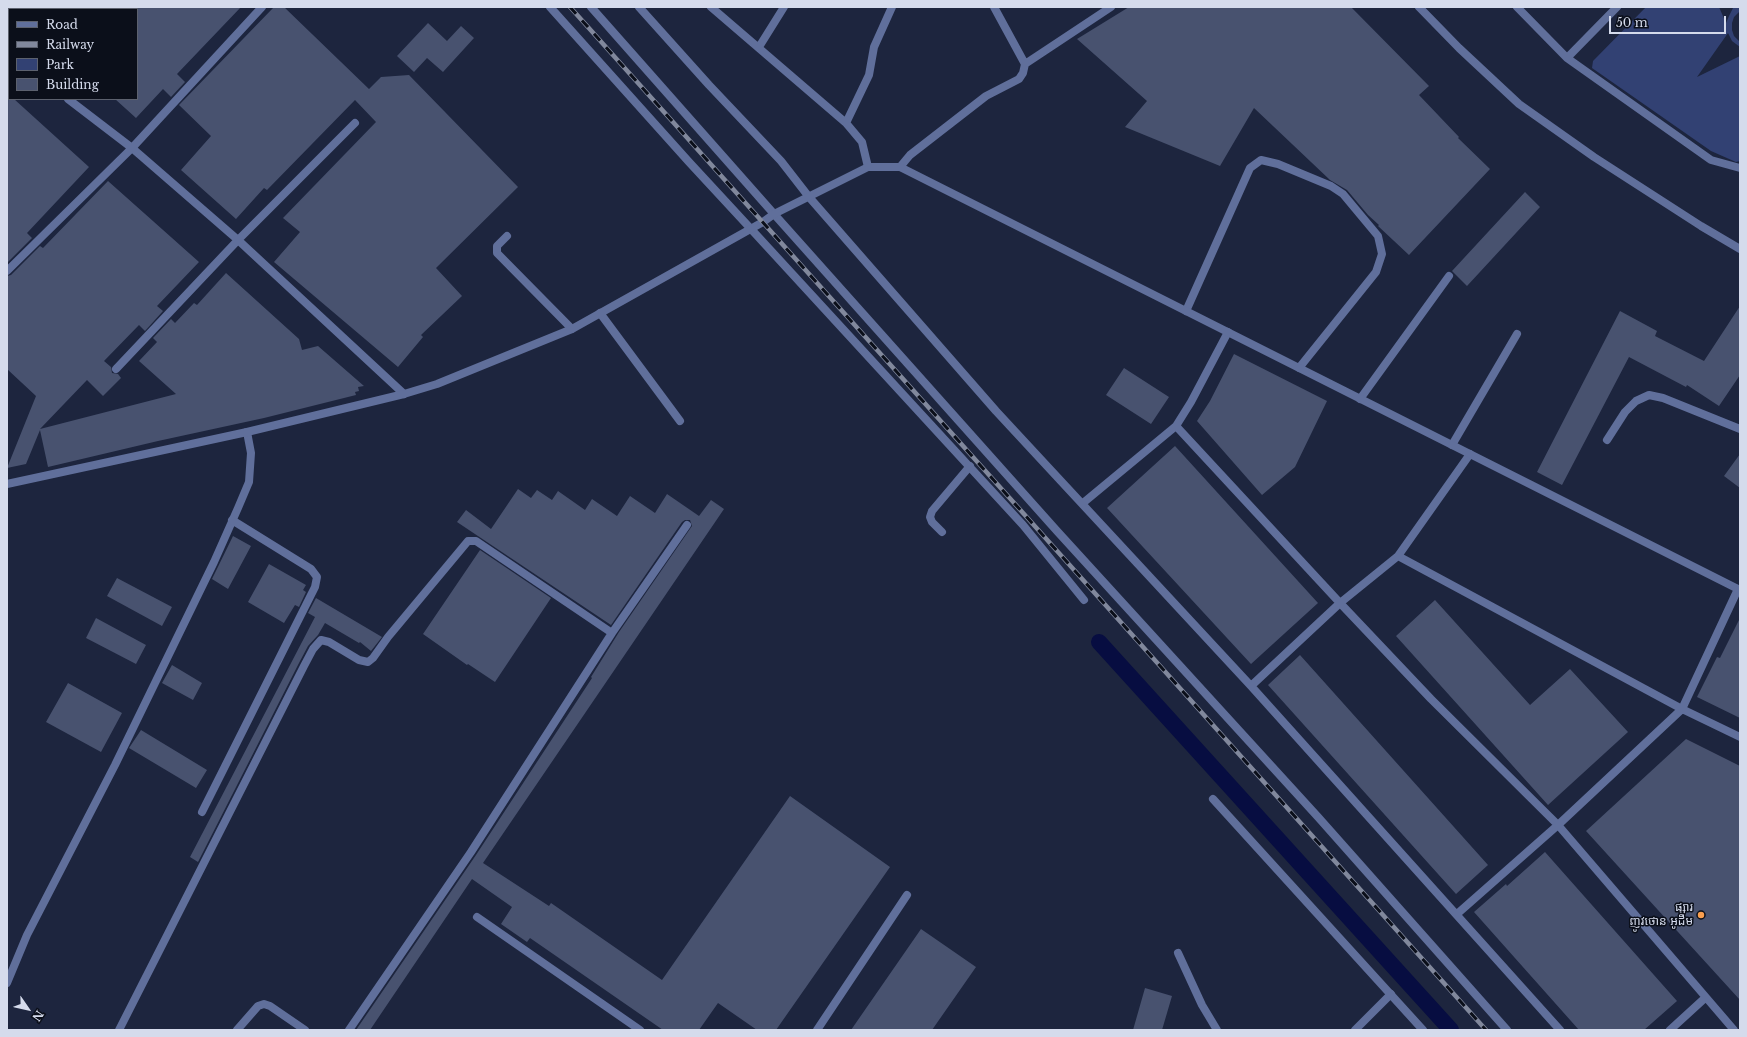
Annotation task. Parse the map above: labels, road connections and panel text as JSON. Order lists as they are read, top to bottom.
{
  "places": ["ផ្សារ ញូវថោន អូដឹម"],
  "legend": [
    "Road",
    "Railway",
    "Park",
    "Building"
  ],
  "scale_bar": "50 m",
  "north": "bottom right"
}
